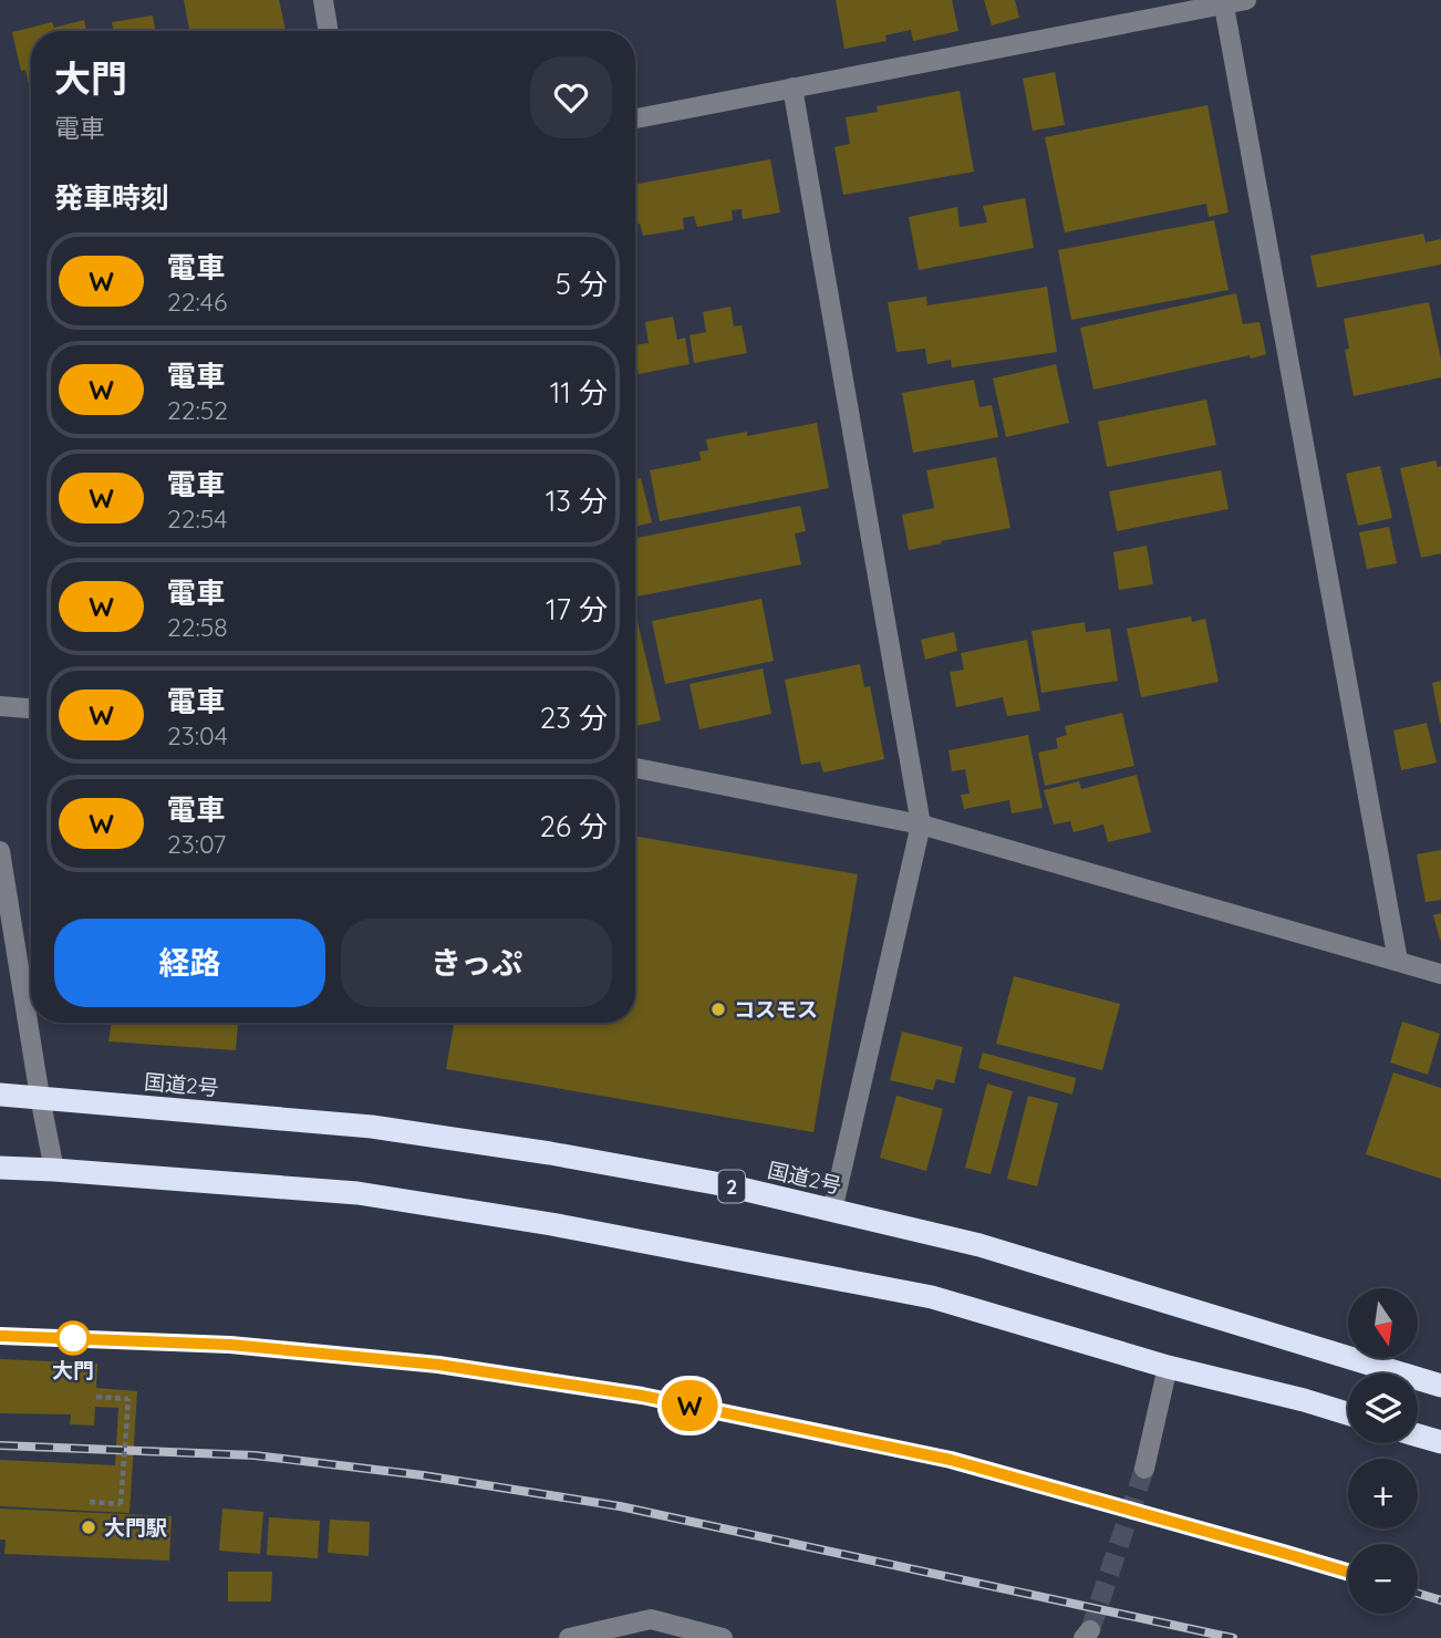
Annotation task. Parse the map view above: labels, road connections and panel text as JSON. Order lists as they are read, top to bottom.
{
  "streets": {
    "highway": ["国道2号", "2"]
  },
  "places": ["コスモス", "大門", "大門駅"],
  "north": "bottom",
  "page": {
    "on_map": "W",
    "heading": [
      ["大門", "電車"],
      "発車時刻"
    ],
    "list": [
      {
        "mark": "W",
        "name": "電車",
        "note": "22:46",
        "value": "5 分"
      },
      {
        "mark": "W",
        "name": "電車",
        "note": "22:52",
        "value": "11 分"
      },
      {
        "mark": "W",
        "name": "電車",
        "note": "22:54",
        "value": "13 分"
      },
      {
        "mark": "W",
        "name": "電車",
        "note": "22:58",
        "value": "17 分"
      },
      {
        "mark": "W",
        "name": "電車",
        "note": "23:04",
        "value": "23 分"
      },
      {
        "mark": "W",
        "name": "電車",
        "note": "23:07",
        "value": "26 分"
      }
    ],
    "buttons": ["経路", "きっぷ"],
    "map_buttons": ["+", "−"]
  }
}
